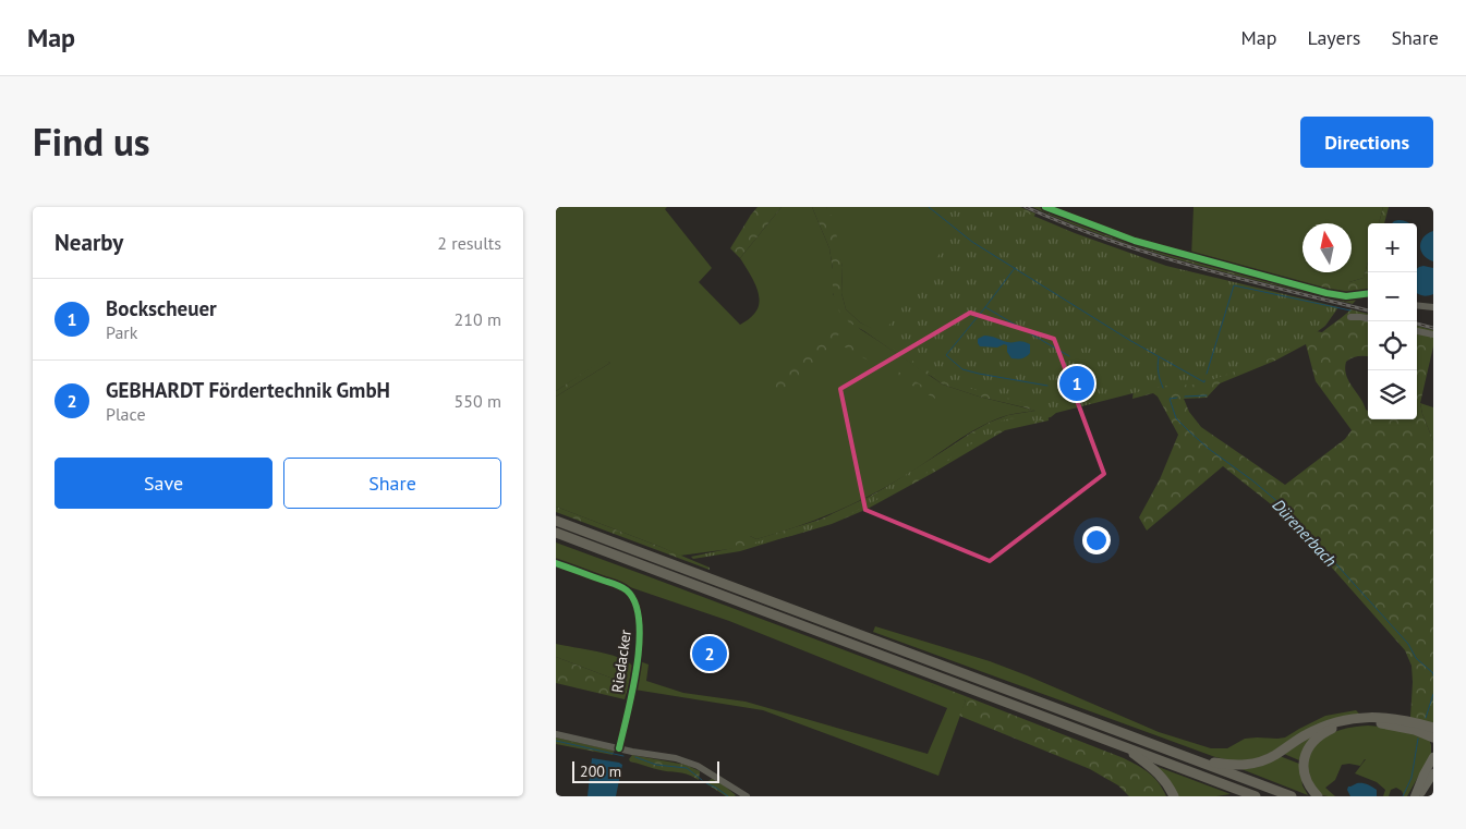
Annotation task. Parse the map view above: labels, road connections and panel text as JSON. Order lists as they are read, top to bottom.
{
  "streets": {
    "street": ["Riedacker"]
  },
  "water": ["Dürenerbach"],
  "scale_bar": "200 m",
  "north": "top",
  "page": {
    "header": "Map",
    "nav": ["Map", "Layers", "Share"],
    "title": "Find us",
    "buttons": [
      "Directions",
      ["Save", "Share"]
    ],
    "heading": ["Nearby", "2 results"],
    "map_buttons": ["+", "−"],
    "list": [
      {
        "mark": "1",
        "name": "Bockscheuer",
        "note": "Park",
        "value": "210 m"
      },
      {
        "mark": "2",
        "name": "GEBHARDT Fördertechnik GmbH",
        "note": "Place",
        "value": "550 m"
      }
    ],
    "pins": ["1", "2"],
    "scale": "200 m"
  }
}
